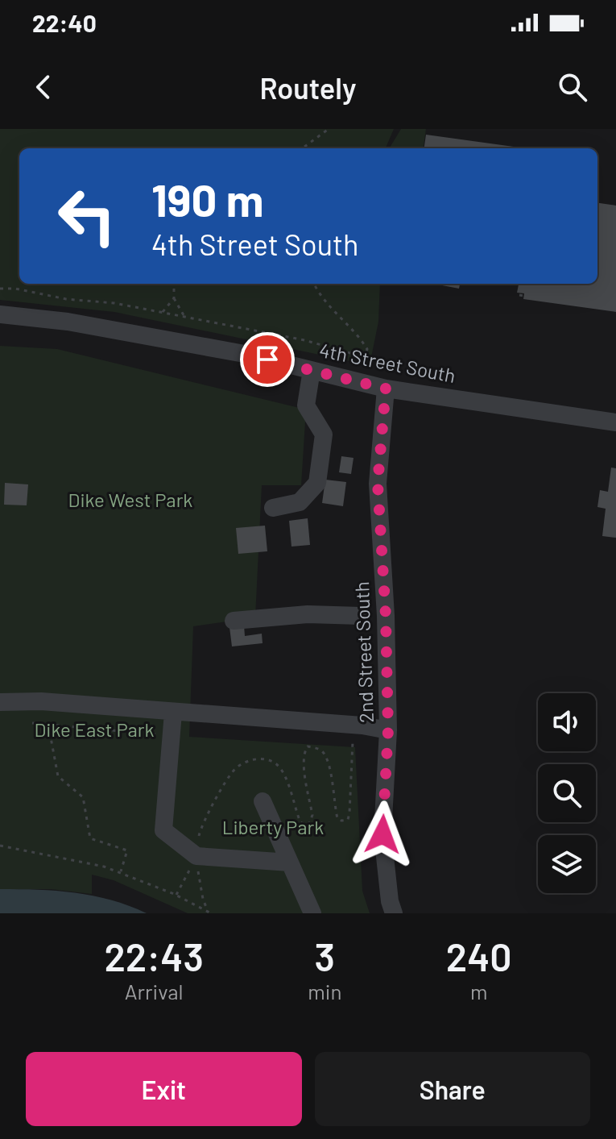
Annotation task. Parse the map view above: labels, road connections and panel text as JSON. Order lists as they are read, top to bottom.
{
  "streets": {
    "street": ["4th Street South", "2nd Street South"]
  },
  "crossings": [
    ["4th Street South", "2nd Street South"]
  ],
  "parks": ["Dike West Park", "Dike East Park", "Liberty Park"],
  "page": {
    "status": "22:40",
    "header": "Routely",
    "turn": ["190 m", "4th Street South"],
    "eta": [
      "22:43",
      "Arrival",
      "3",
      "min",
      "240",
      "m"
    ],
    "buttons": ["Exit", "Share"]
  }
}
